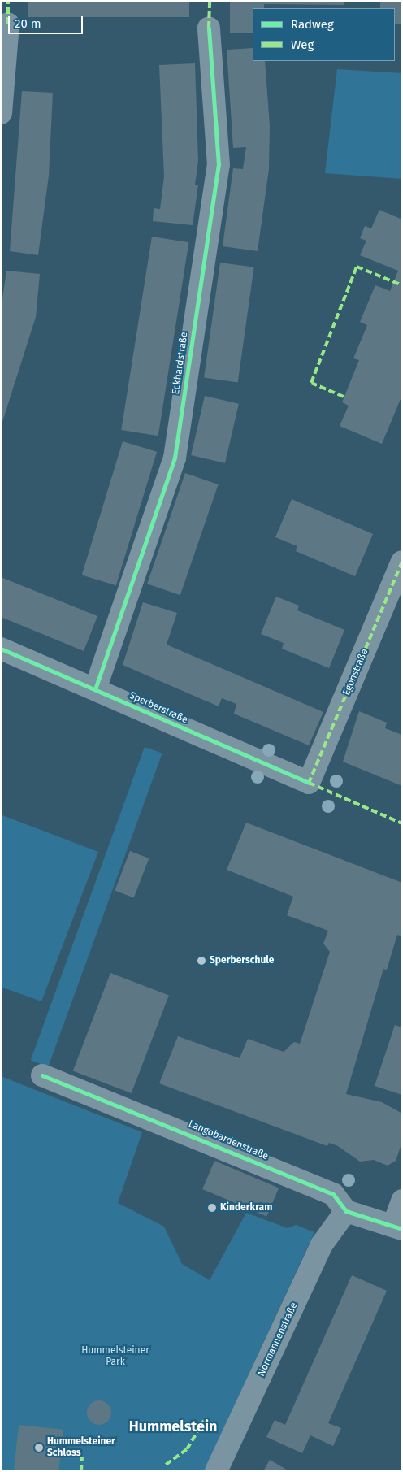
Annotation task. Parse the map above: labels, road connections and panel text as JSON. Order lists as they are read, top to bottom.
{
  "streets": {
    "street": [
      "Eckhardstraße",
      "Egonstraße",
      "Sperberstraße",
      "Langobardenstraße",
      "Normannenstraße"
    ]
  },
  "crossings": [
    ["Eckhardstraße", "Sperberstraße"],
    ["Egonstraße", "Sperberstraße"],
    ["Langobardenstraße", "Normannenstraße"]
  ],
  "districts": ["Hummelstein"],
  "parks": ["Hummelsteiner Park"],
  "places": ["Sperberschule", "Kinderkram", "Hummelsteiner Schloss"],
  "legend": ["Radweg", "Weg"],
  "scale_bar": "20 m"
}
